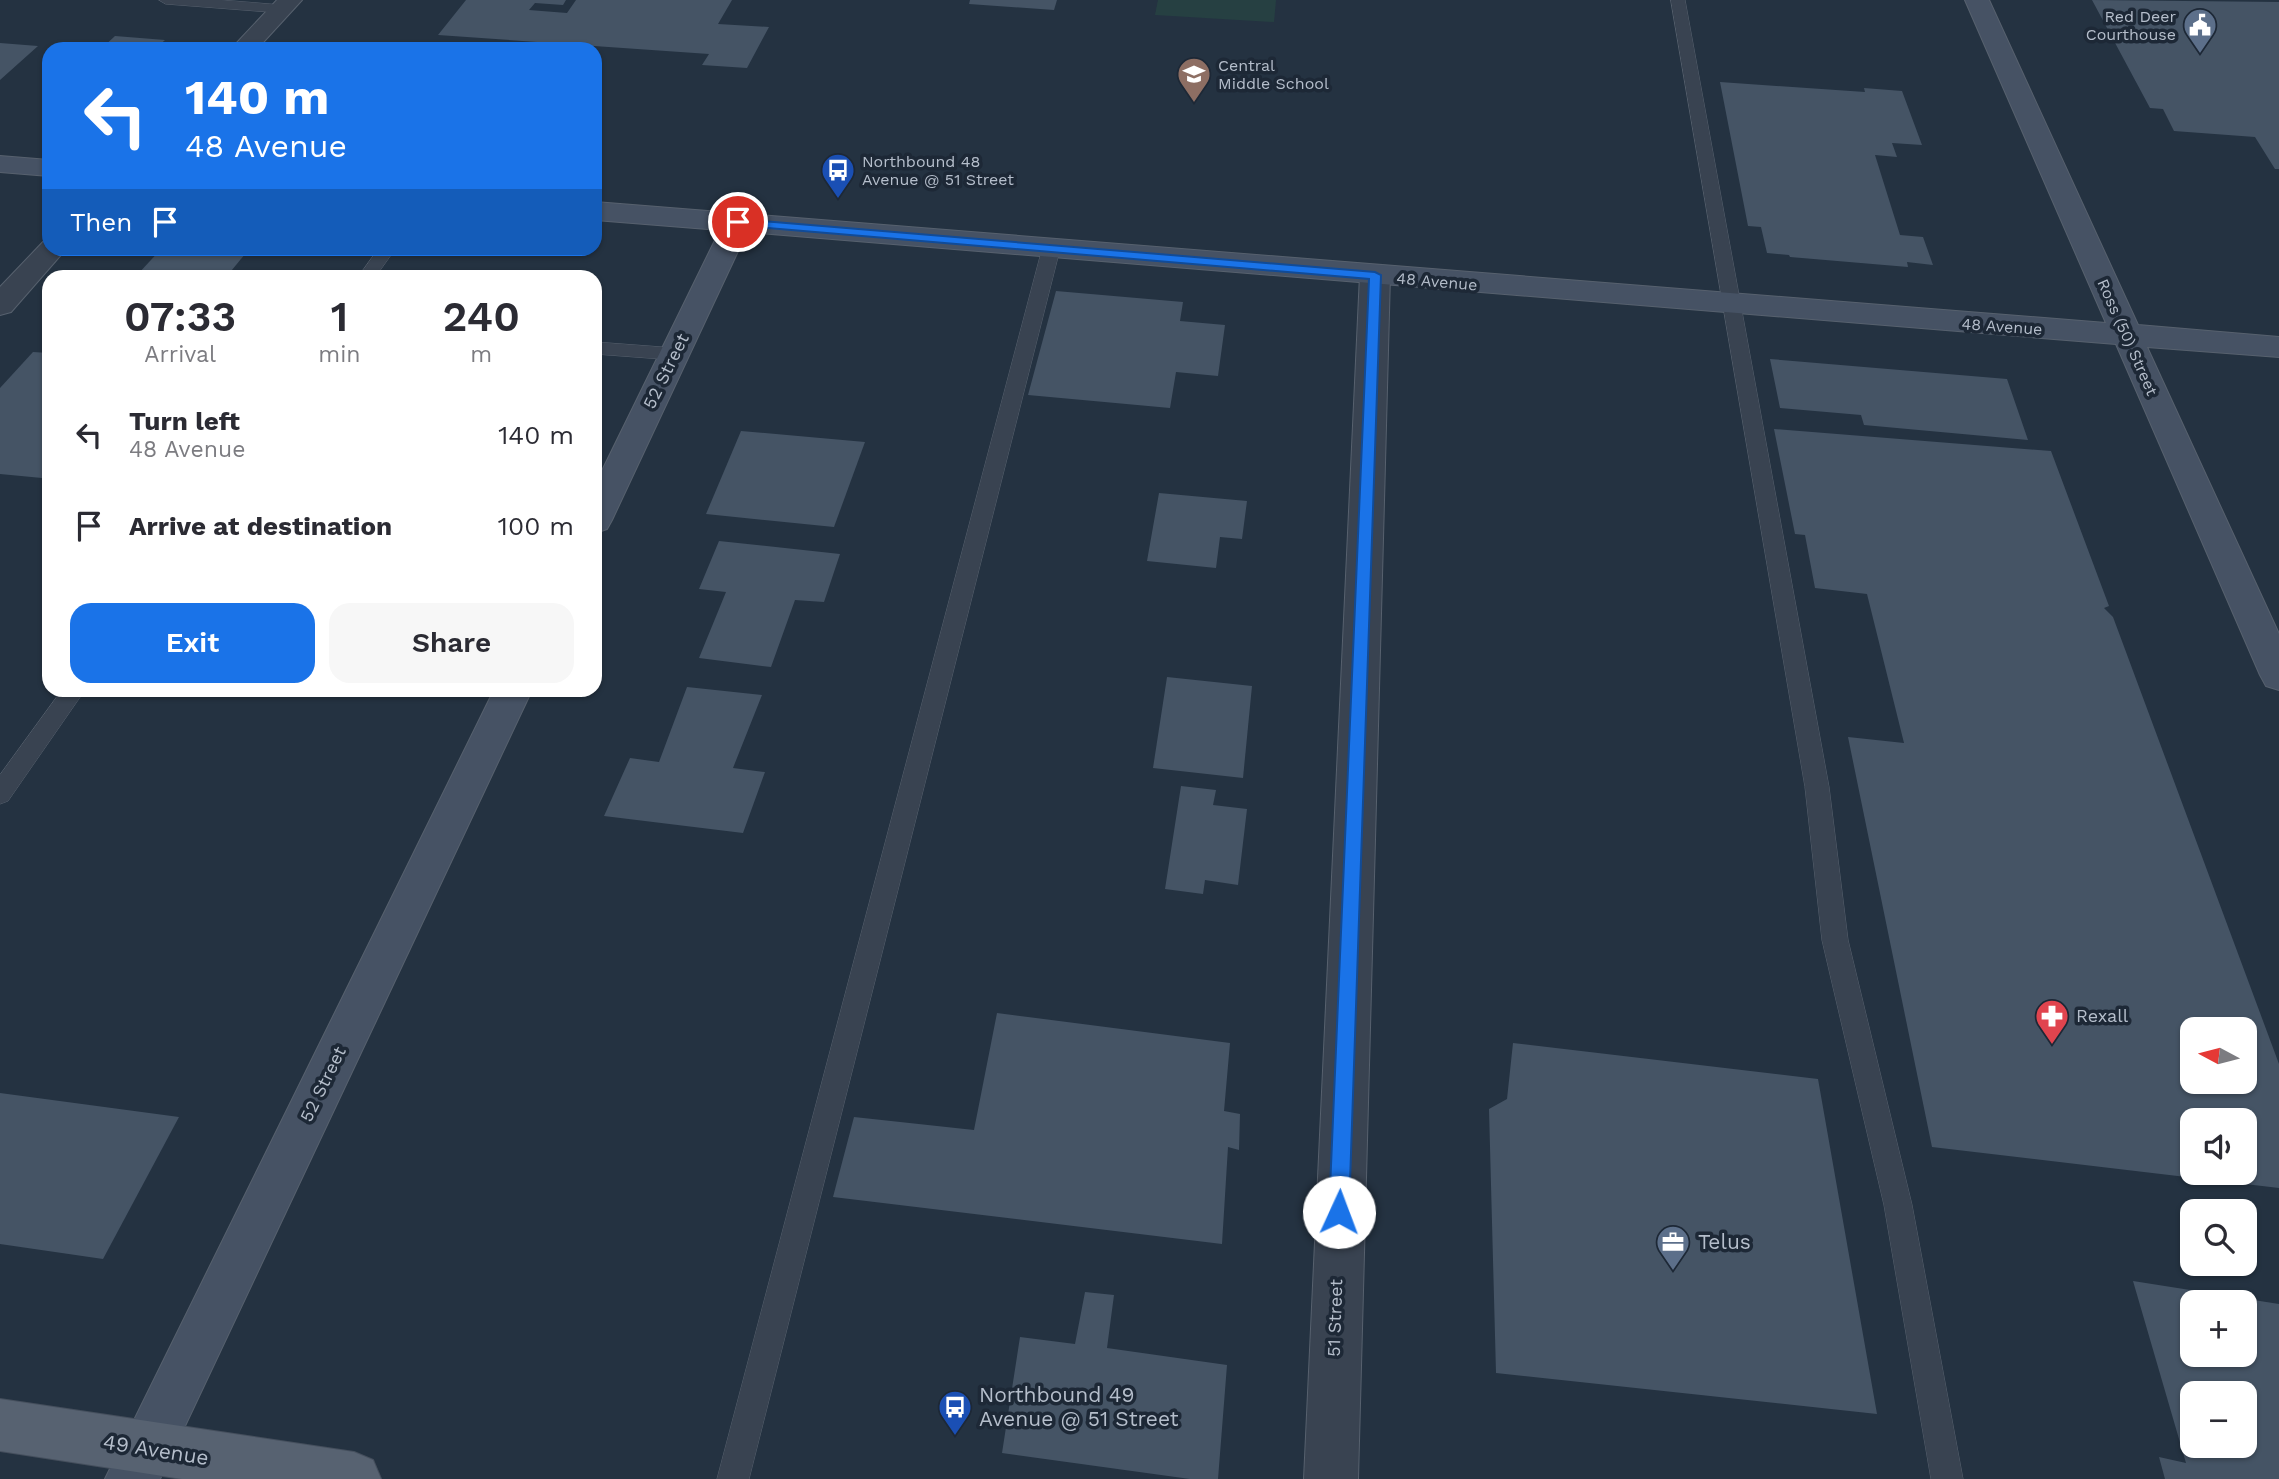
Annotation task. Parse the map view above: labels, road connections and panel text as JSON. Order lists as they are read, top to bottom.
{
  "streets": {
    "main road": ["49 Avenue"],
    "street": [
      "48 Avenue",
      "Ross (50) Street",
      "52 Street",
      "51 Street"
    ]
  },
  "crossings": [
    ["48 Avenue", "Ross (50) Street"],
    ["48 Avenue", "52 Street"],
    ["48 Avenue", "51 Street"],
    ["52 Street", "49 Avenue"]
  ],
  "places": {
    "public building": ["Red Deer Courthouse"],
    "school or university": ["Central Middle School"],
    "bus stop": ["Northbound 48 Avenue @ 51 Street", "Northbound 49 Avenue @ 51 Street"],
    "pharmacy": ["Rexall"],
    "office": ["Telus"]
  },
  "north": "left",
  "page": {
    "turn": ["140 m", "48 Avenue"],
    "then": "Then",
    "eta": [
      "07:33",
      "Arrival",
      "1",
      "min",
      "240",
      "m"
    ],
    "list": [
      {
        "name": "Turn left",
        "note": "48 Avenue",
        "value": "140 m"
      },
      {
        "name": "Arrive at destination",
        "value": "100 m"
      }
    ],
    "buttons": ["Exit", "Share"],
    "map_buttons": ["+", "−"]
  }
}
